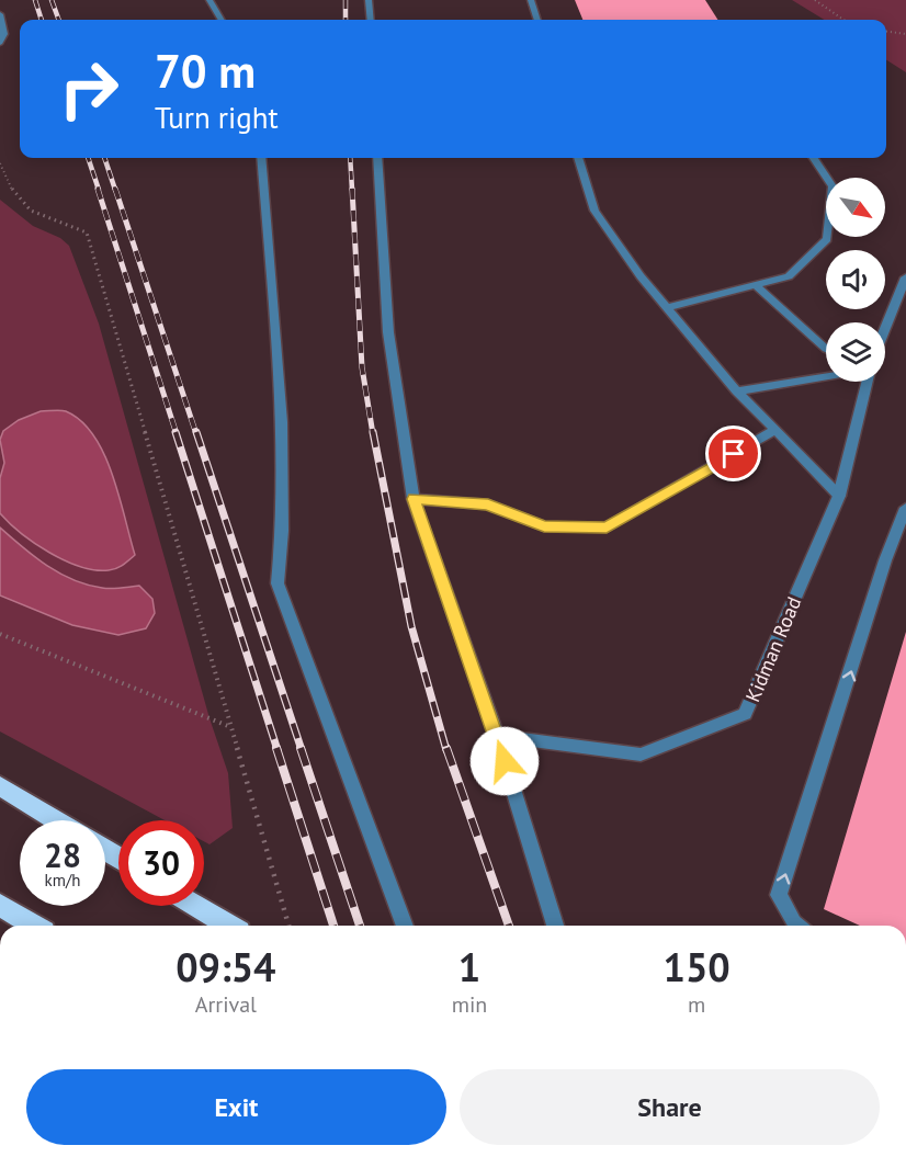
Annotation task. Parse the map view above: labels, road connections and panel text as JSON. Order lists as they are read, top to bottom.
{
  "streets": {
    "street": ["Kidman Road"]
  },
  "north": "bottom right",
  "page": {
    "turn": ["70 m", "Turn right"],
    "speed": "28 km/h",
    "limit": "30",
    "eta": [
      "09:54",
      "Arrival",
      "1",
      "min",
      "150",
      "m"
    ],
    "buttons": ["Exit", "Share"]
  }
}
